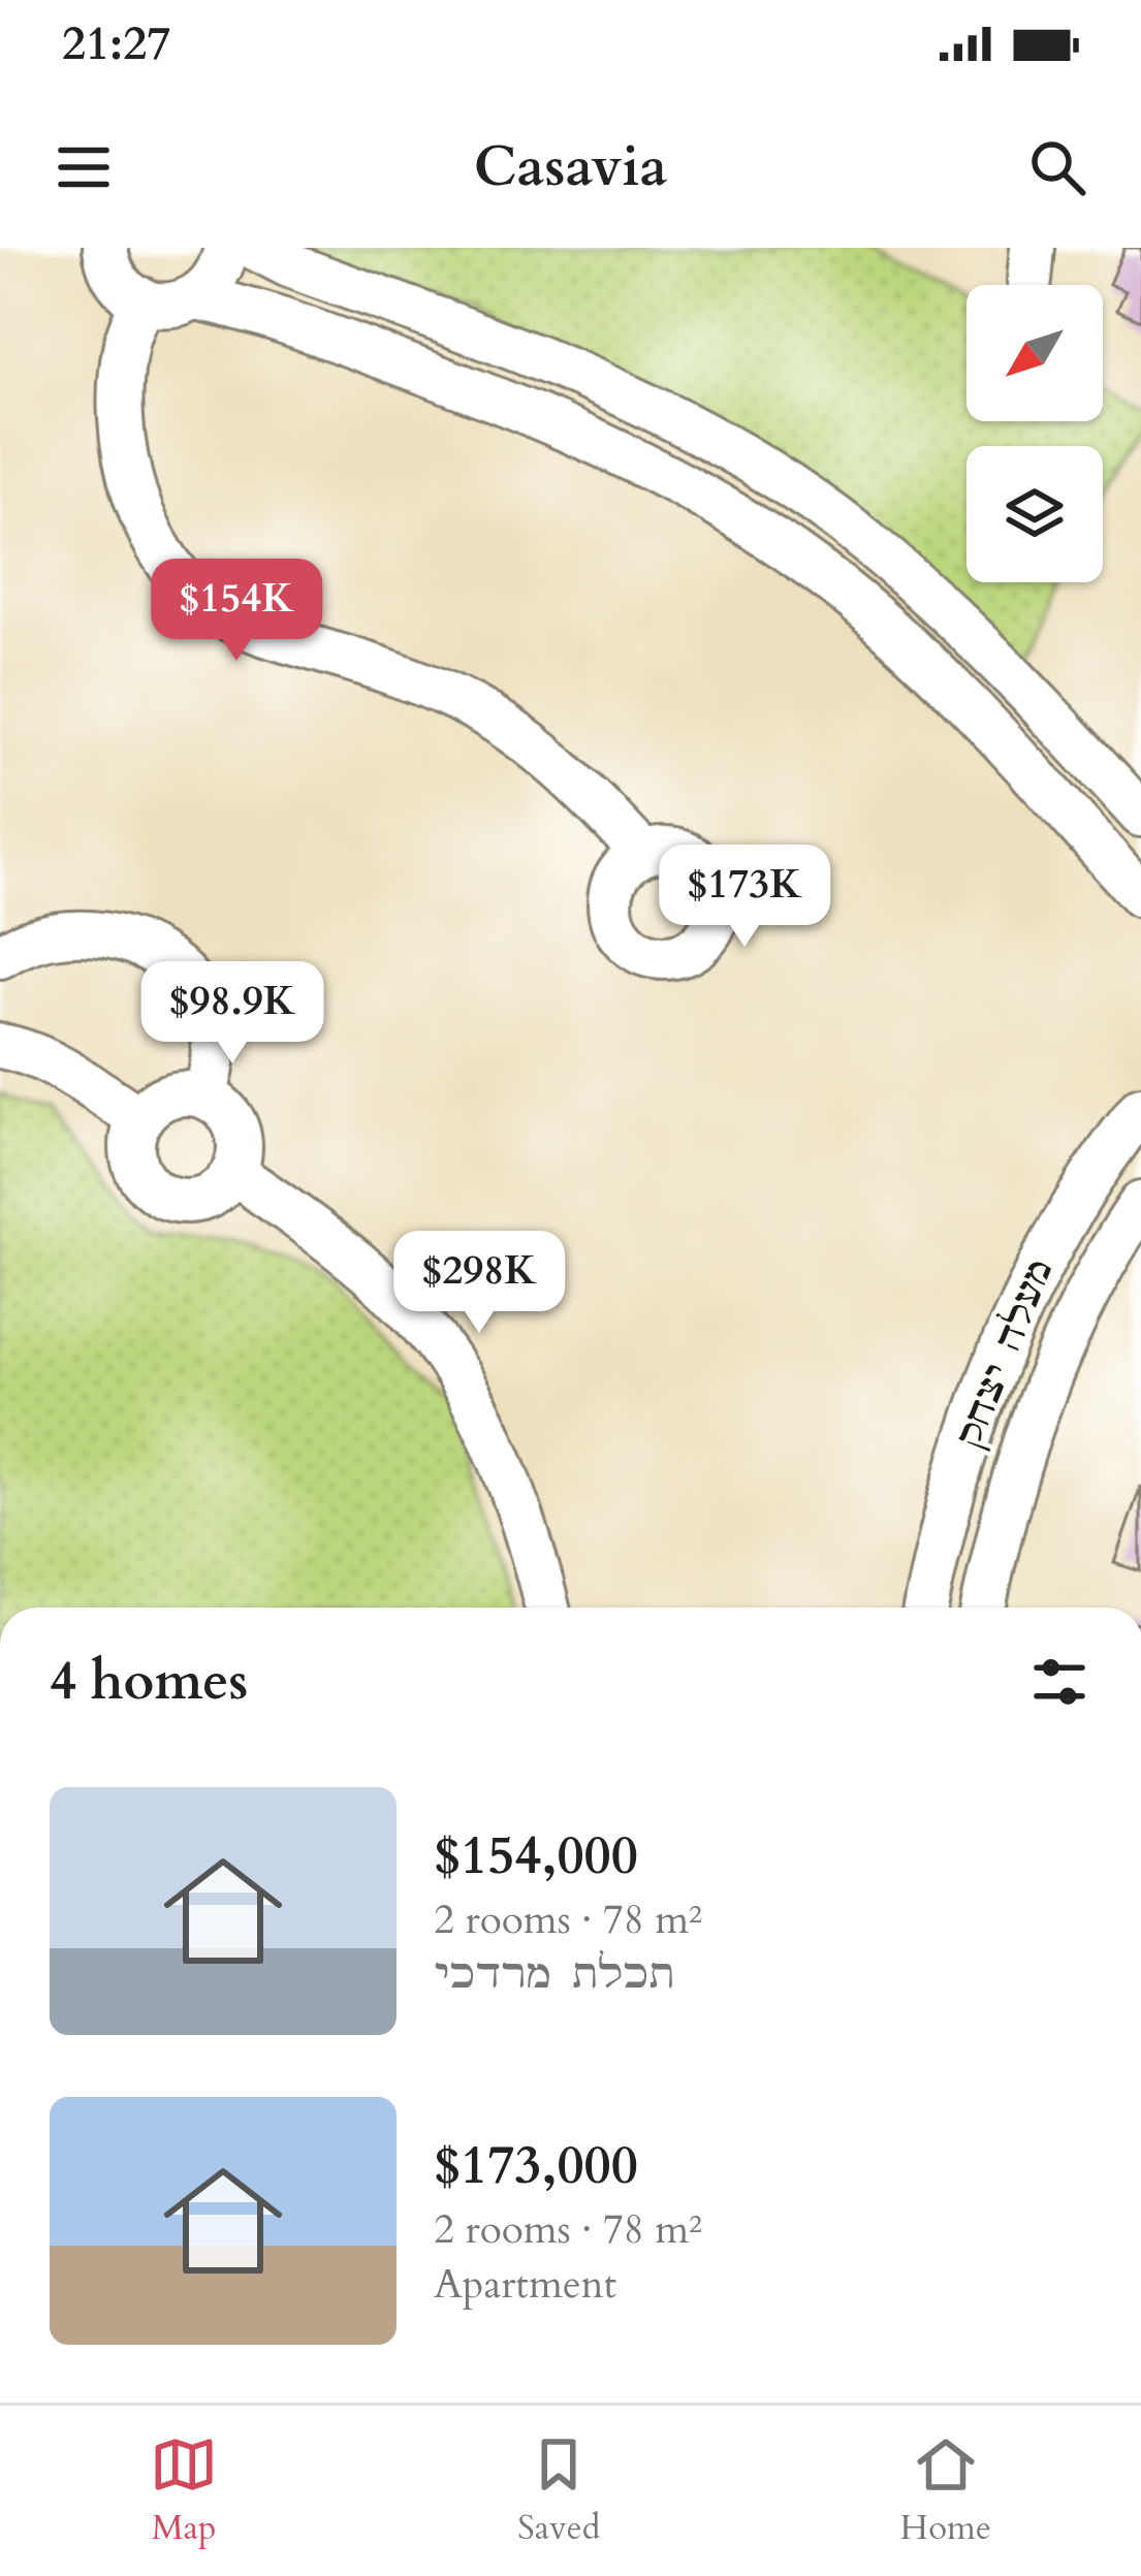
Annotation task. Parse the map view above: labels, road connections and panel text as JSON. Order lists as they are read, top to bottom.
{
  "streets": {
    "street": ["מעלה יצחק"]
  },
  "north": "bottom left",
  "page": {
    "status": "21:27",
    "header": "Casavia",
    "price": [
      "$154K",
      "$173K",
      "$98.9K",
      "$298K"
    ],
    "heading": "4 homes",
    "list": [
      {
        "name": "$154,000",
        "note": "2 rooms · 78 m² · תכלת מרדכי"
      },
      {
        "name": "$173,000",
        "note": "2 rooms · 78 m² · Apartment"
      }
    ],
    "tabs": ["Map", "Saved", "Home"]
  }
}
